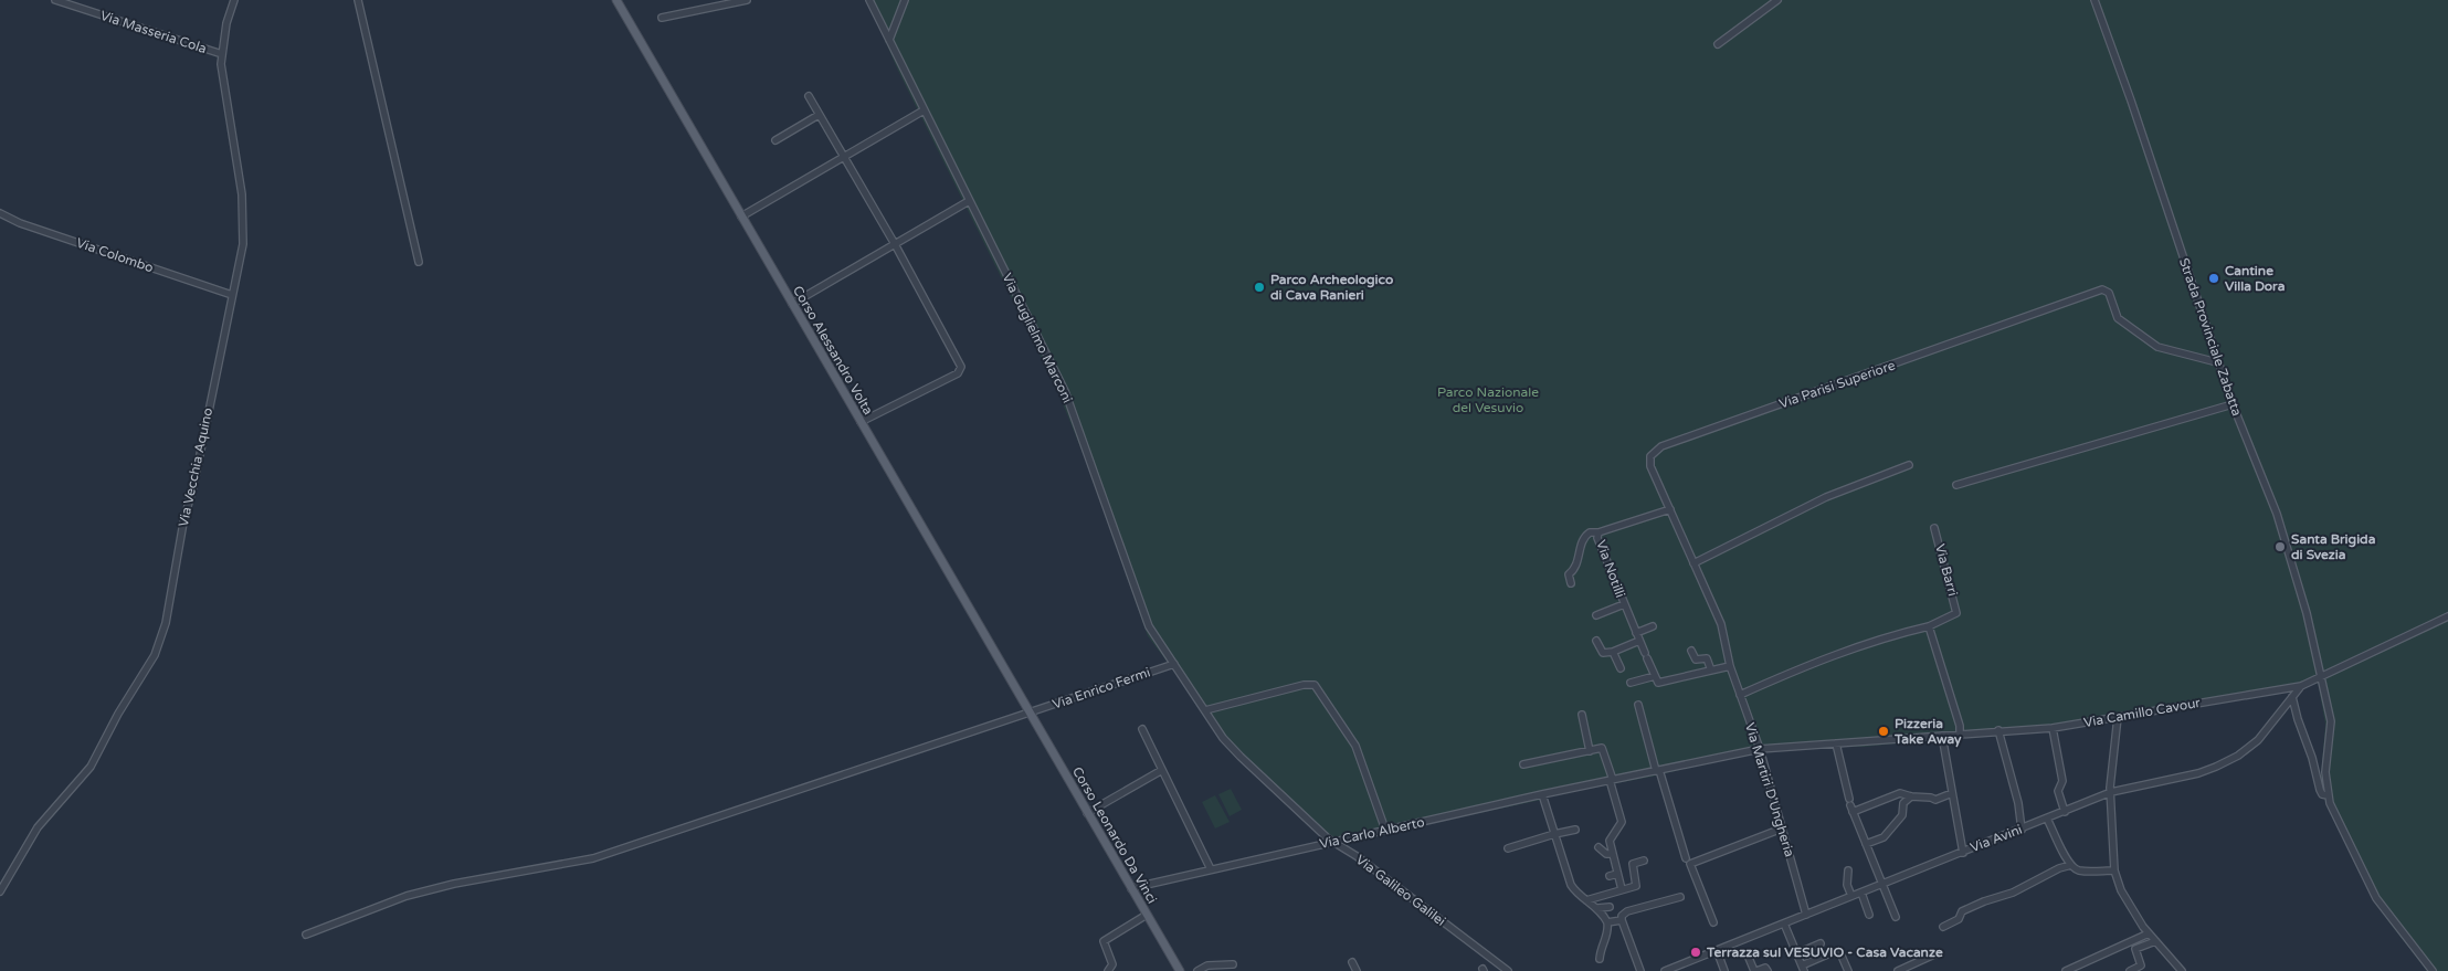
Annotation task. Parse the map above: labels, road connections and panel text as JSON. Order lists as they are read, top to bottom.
{
  "streets": {
    "main road": ["Corso Alessandro Volta", "Corso Leonardo Da Vinci"],
    "street": [
      "Via Masseria Cola",
      "Via Colombo",
      "Strada Provinciale Zabatta",
      "Via Guglielmo Marconi",
      "Via Parisi Superiore",
      "Via Vecchia Aquino",
      "Via Notilli",
      "Via Barri",
      "Via Enrico Fermi",
      "Via Camillo Cavour",
      "Via Martiri D'Ungheria",
      "Via Carlo Alberto",
      "Via Avini",
      "Via Galileo Galilei"
    ]
  },
  "crossings": [
    ["Via Masseria Cola", "Via Vecchia Aquino"],
    ["Via Colombo", "Via Vecchia Aquino"],
    ["Strada Provinciale Zabatta", "Via Parisi Superiore"],
    ["Strada Provinciale Zabatta", "Via Camillo Cavour"],
    ["Via Guglielmo Marconi", "Via Enrico Fermi"],
    ["Via Guglielmo Marconi", "Via Galileo Galilei"],
    ["Corso Alessandro Volta", "Via Enrico Fermi"],
    ["Corso Alessandro Volta", "Corso Leonardo Da Vinci"],
    ["Via Parisi Superiore", "Via Notilli"],
    ["Via Parisi Superiore", "Via Martiri D'Ungheria"],
    ["Via Enrico Fermi", "Corso Leonardo Da Vinci"],
    ["Via Camillo Cavour", "Via Martiri D'Ungheria"],
    ["Via Camillo Cavour", "Via Carlo Alberto"],
    ["Via Camillo Cavour", "Via Avini"],
    ["Via Martiri D'Ungheria", "Via Carlo Alberto"],
    ["Via Martiri D'Ungheria", "Via Avini"],
    ["Via Carlo Alberto", "Corso Leonardo Da Vinci"],
    ["Via Carlo Alberto", "Via Galileo Galilei"]
  ],
  "parks": ["Parco Nazionale del Vesuvio"],
  "places": [
    "Cantine Villa Dora",
    "Parco Archeologico di Cava Ranieri",
    "Santa Brigida di Svezia",
    "Pizzeria Take Away",
    "Terrazza sul VESUVIO - Casa Vacanze"
  ]
}
